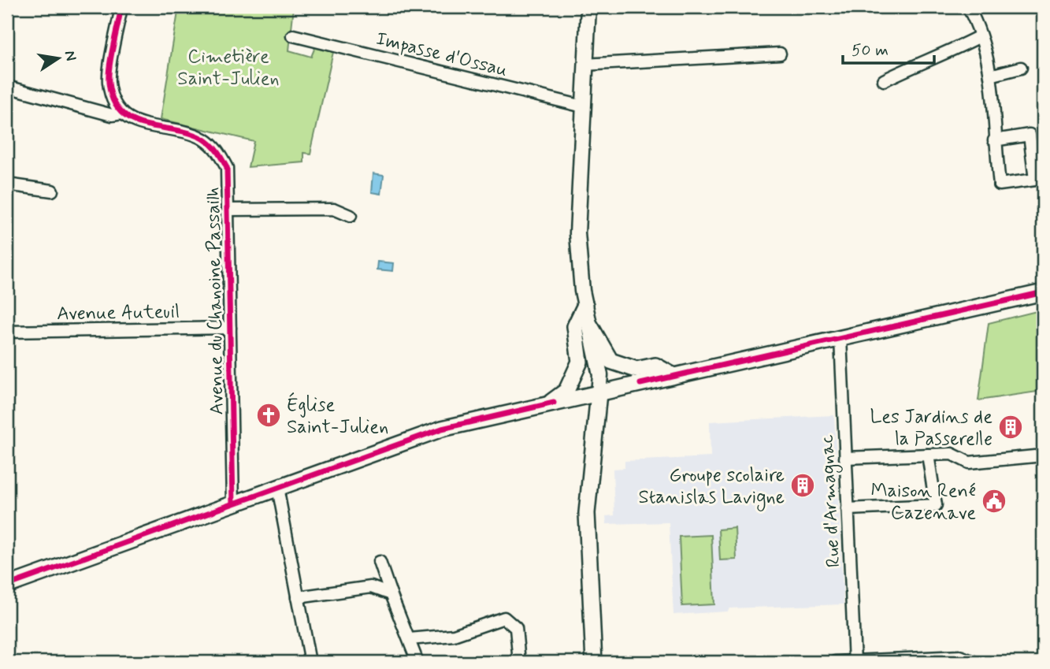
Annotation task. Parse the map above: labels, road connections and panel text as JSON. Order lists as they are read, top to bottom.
{
  "streets": {
    "street": [
      "Impasse d'Ossau",
      "Avenue du Chanoine Passailh",
      "Avenue Auteuil",
      "Rue d'Armagnac"
    ]
  },
  "crossings": [
    ["Avenue du Chanoine Passailh", "Avenue Auteuil"]
  ],
  "parks": ["Cimetière Saint-Julien"],
  "places": {
    "church": ["Église Saint-Julien"],
    "building": ["Les Jardins de la Passerelle", "Groupe scolaire Stanislas Lavigne"],
    "public building": ["Maison René Cazenave"]
  },
  "scale_bar": "50 m",
  "north": "right"
}
